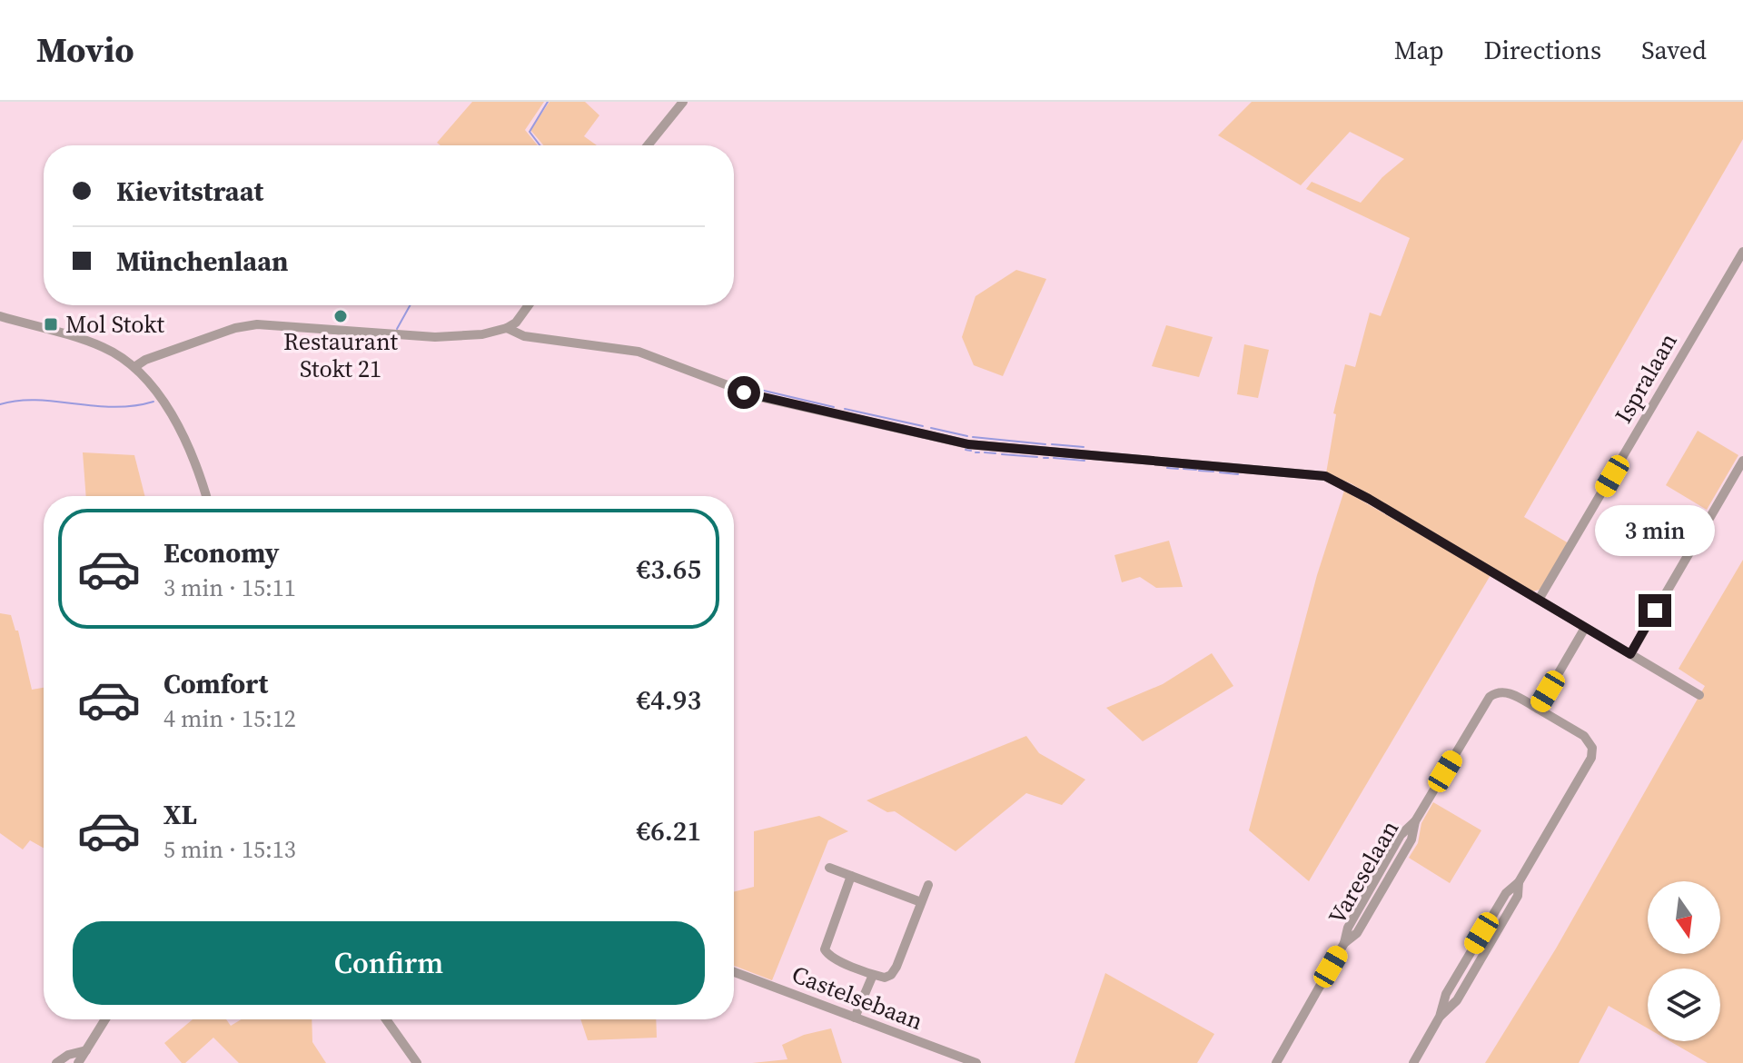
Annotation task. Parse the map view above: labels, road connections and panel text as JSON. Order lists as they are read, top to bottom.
{
  "streets": {
    "street": ["Ispralaan", "Vareselaan", "Castelsebaan"]
  },
  "places": {
    "other": ["Restaurant Stokt 21"],
    "transit": ["Mol Stokt"]
  },
  "north": "bottom",
  "page": {
    "header": "Movio",
    "nav": ["Map", "Directions", "Saved"],
    "banner": ["Kievitstraat", "Münchenlaan"],
    "bubble": "3 min",
    "list": [
      {
        "name": "Economy",
        "note": "3 min · 15:11",
        "value": "€3.65"
      },
      {
        "name": "Comfort",
        "note": "4 min · 15:12",
        "value": "€4.93"
      },
      {
        "name": "XL",
        "note": "5 min · 15:13",
        "value": "€6.21"
      }
    ],
    "buttons": "Confirm"
  }
}
